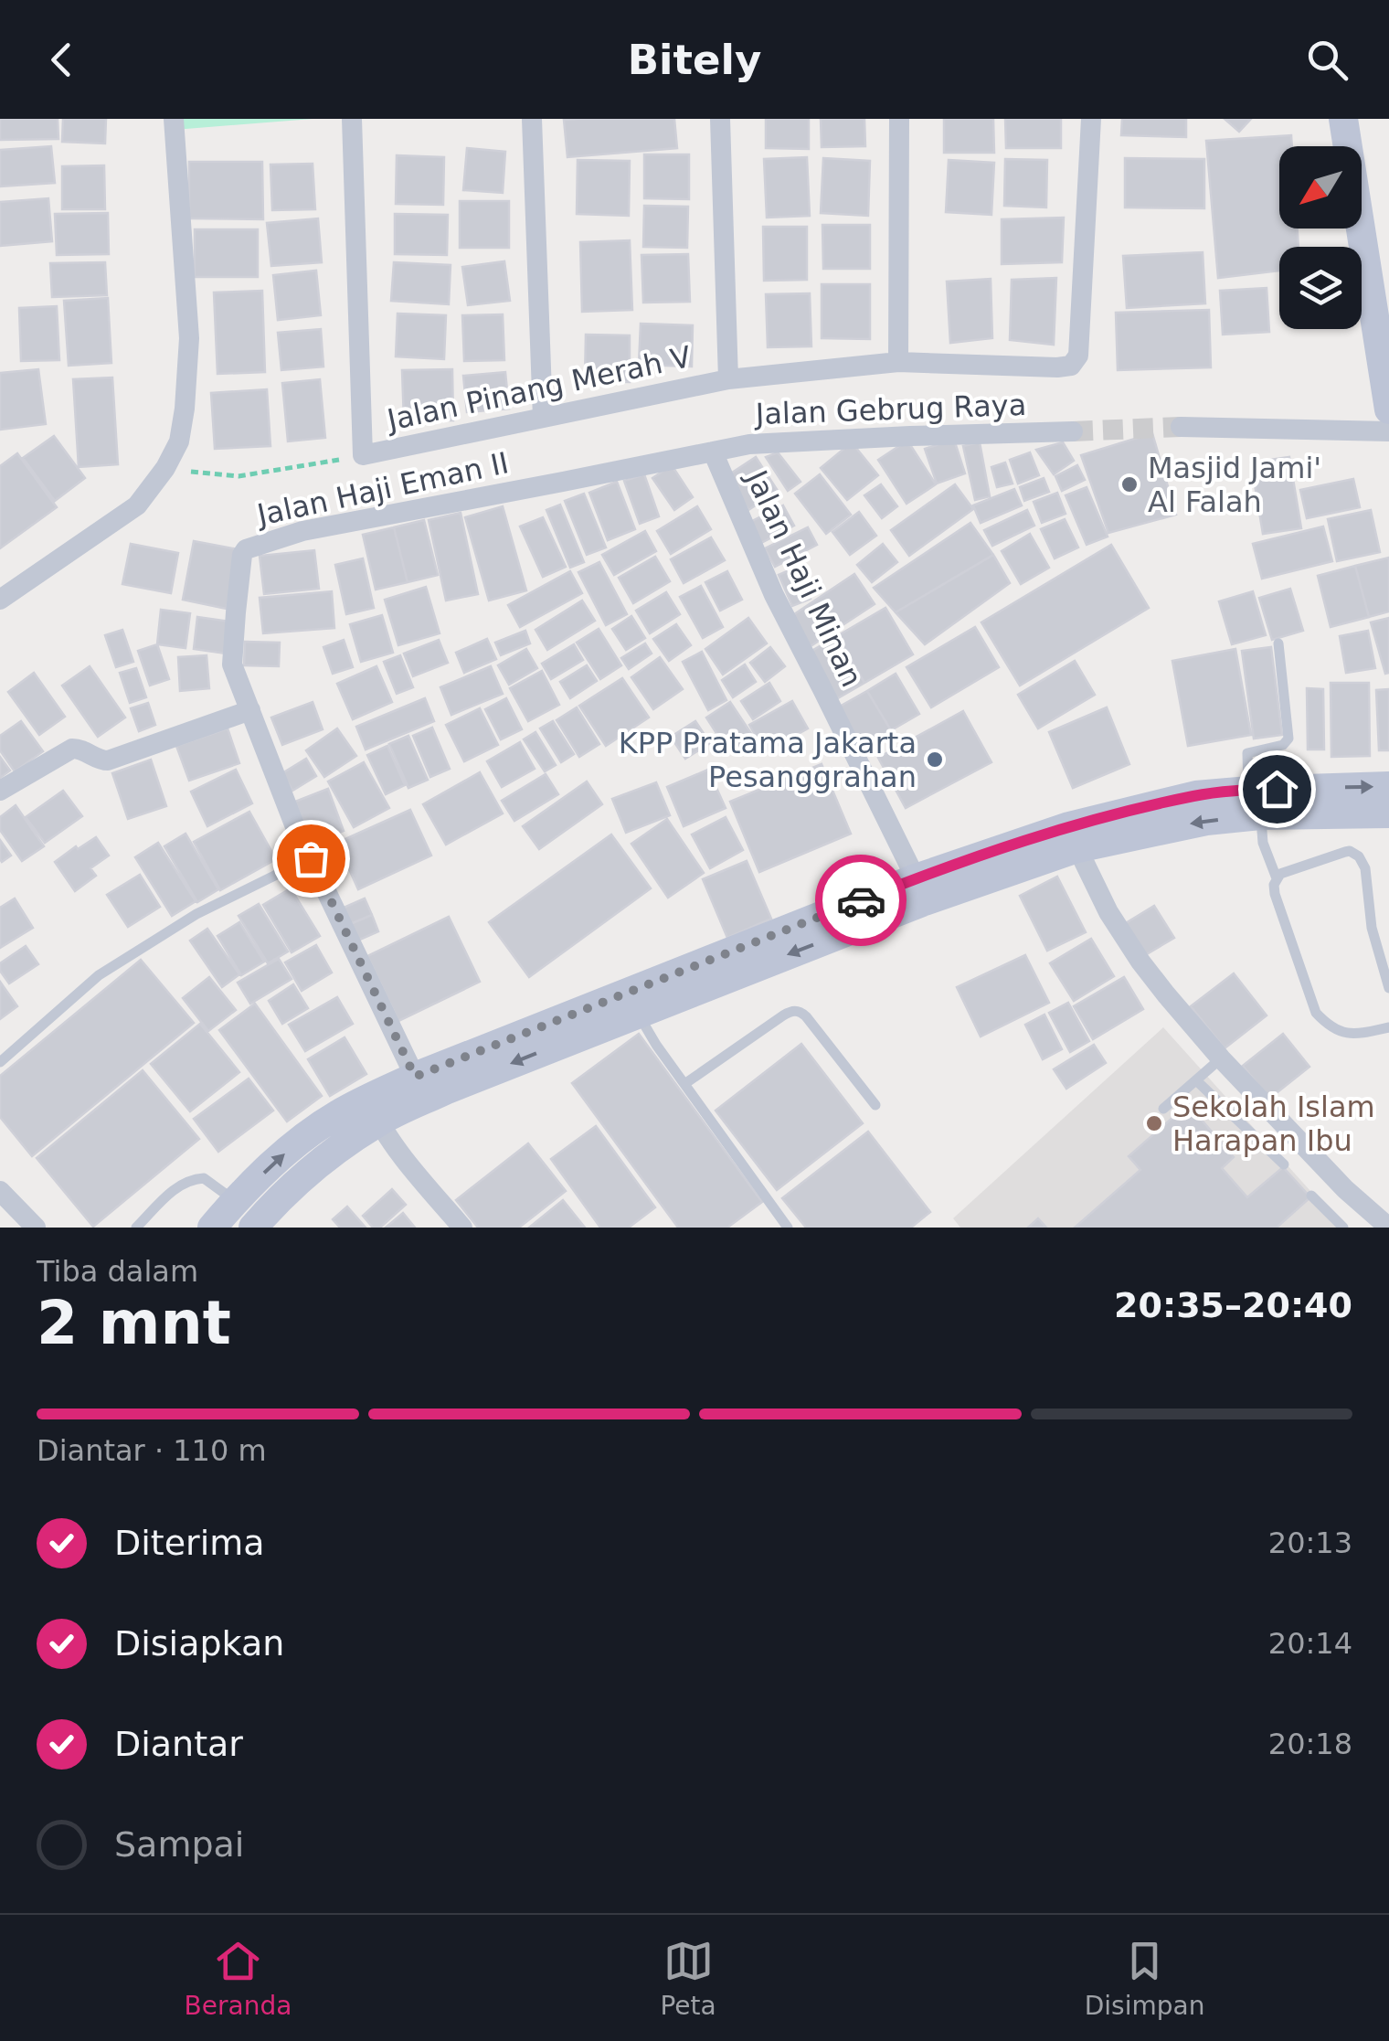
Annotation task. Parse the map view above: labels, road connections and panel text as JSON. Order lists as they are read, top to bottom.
{
  "streets": {
    "street": [
      "Jalan Pinang Merah V",
      "Jalan Gebrug Raya",
      "Jalan Haji Eman II",
      "Jalan Haji Minan"
    ]
  },
  "crossings": [
    ["Jalan Gebrug Raya", "Jalan Haji Eman II"],
    ["Jalan Gebrug Raya", "Jalan Haji Minan"],
    ["Jalan Haji Eman II", "Jalan Haji Minan"]
  ],
  "places": ["Masjid Jami' Al Falah", "KPP Pratama Jakarta Pesanggrahan", "Sekolah Islam Harapan Ibu"],
  "north": "bottom left",
  "page": {
    "header": "Bitely",
    "heading": ["2 mnt", "Tiba dalam", "20:35–20:40"],
    "bar": "Diantar · 110 m",
    "list": [
      ["Diterima", "20:13"],
      ["Disiapkan", "20:14"],
      ["Diantar", "20:18"],
      "Sampai"
    ],
    "tabs": ["Beranda", "Peta", "Disimpan"]
  }
}
